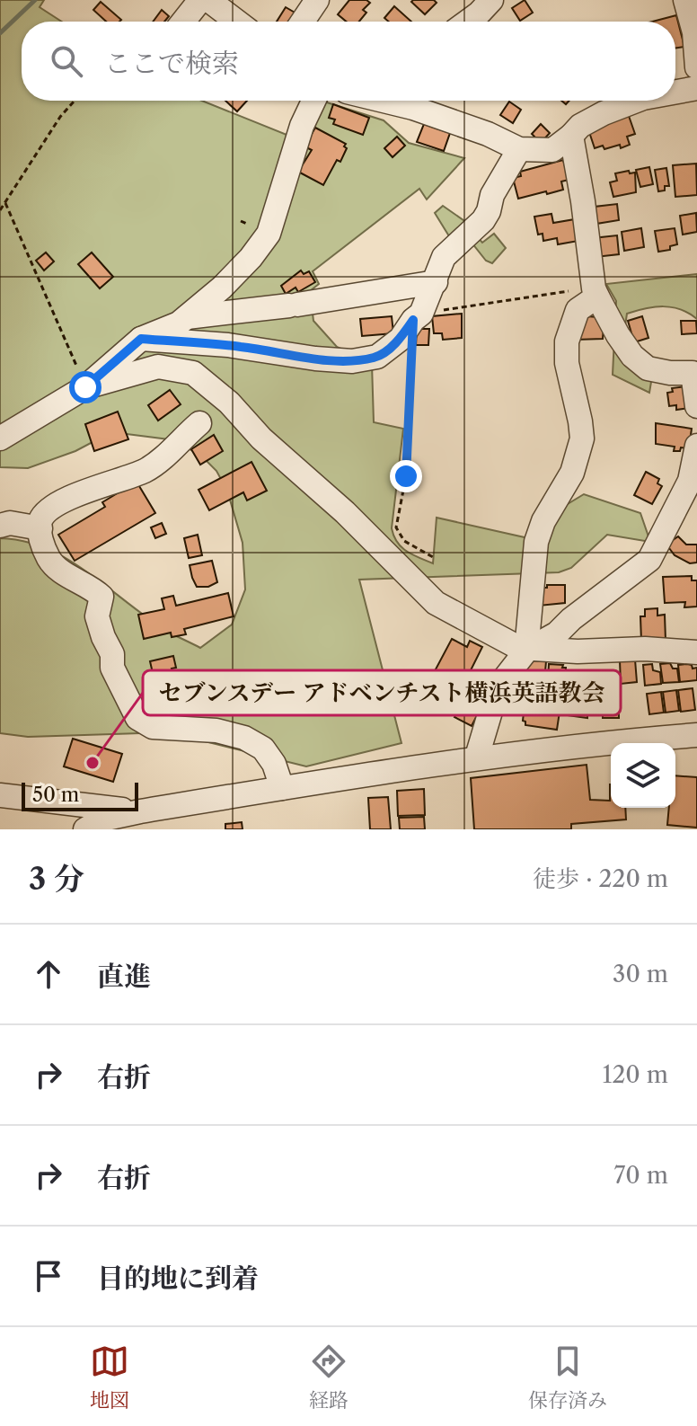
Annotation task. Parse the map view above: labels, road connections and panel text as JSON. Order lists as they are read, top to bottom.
{
  "places": ["セブンスデー アドベンチスト横浜英語教会"],
  "scale_bar": "50 m",
  "page": {
    "search": "ここで検索",
    "scale": "50 m",
    "heading": ["3 分", "徒歩 · 220 m"],
    "list": [
      ["直進", "30 m"],
      ["右折", "120 m"],
      ["右折", "70 m"],
      "目的地に到着"
    ],
    "nav": ["地図", "経路", "保存済み"]
  }
}
